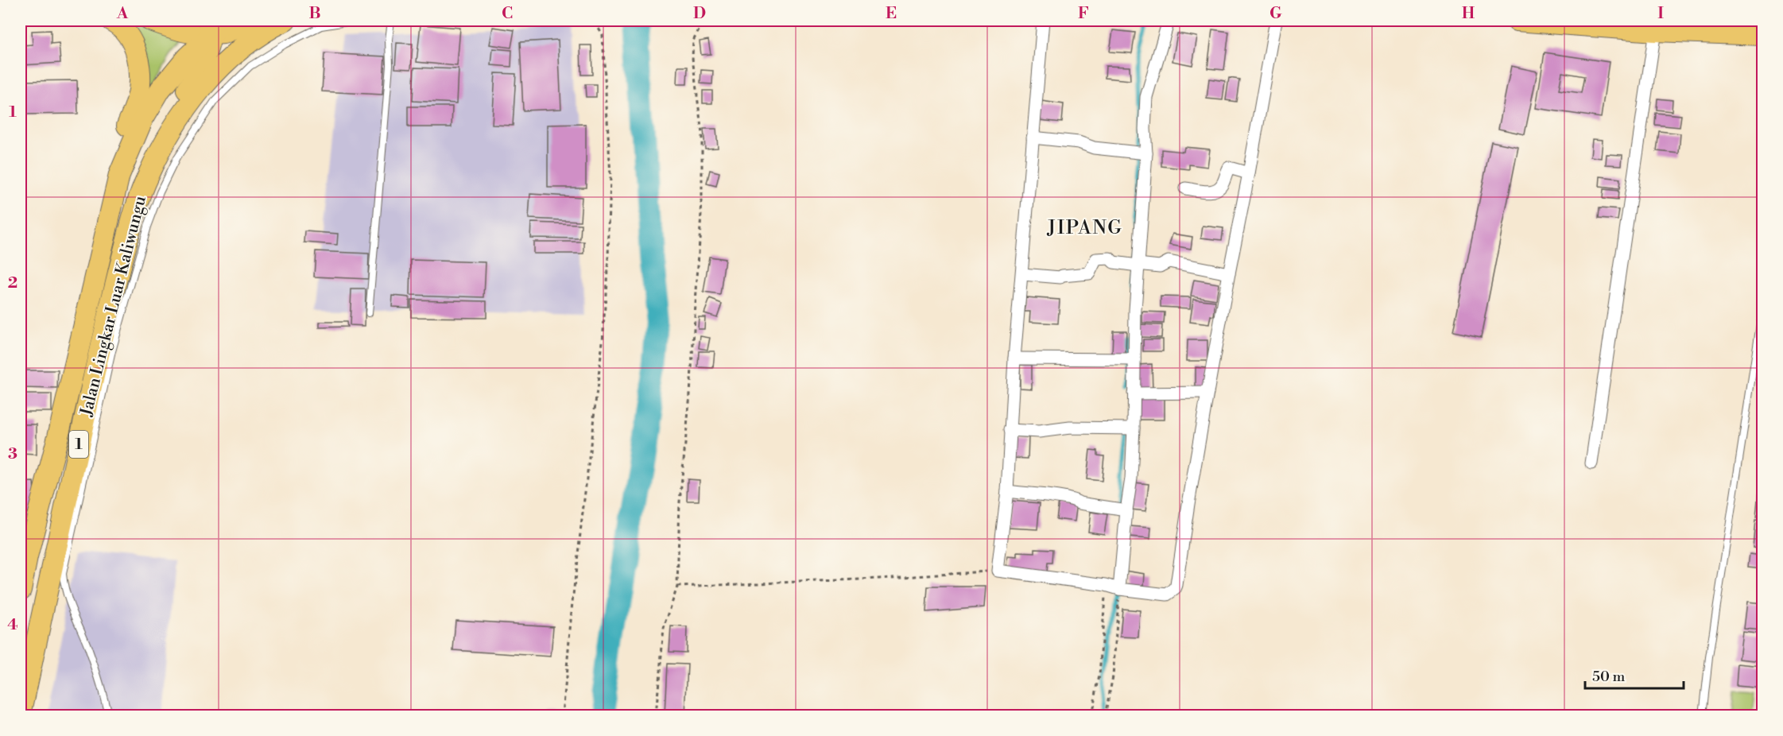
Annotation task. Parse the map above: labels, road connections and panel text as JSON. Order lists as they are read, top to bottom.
{
  "streets": {
    "highway": ["Jalan Lingkar Luar Kaliwungu", "1"]
  },
  "crossings": [
    ["Jalan Lingkar Luar Kaliwungu", "1"]
  ],
  "districts": ["JIPANG"],
  "scale_bar": "50 m",
  "grid": {
    "columns": [
      "A",
      "B",
      "C",
      "D",
      "E",
      "F",
      "G",
      "H",
      "I"
    ],
    "rows": [
      "1",
      "2",
      "3",
      "4"
    ]
  }
}
